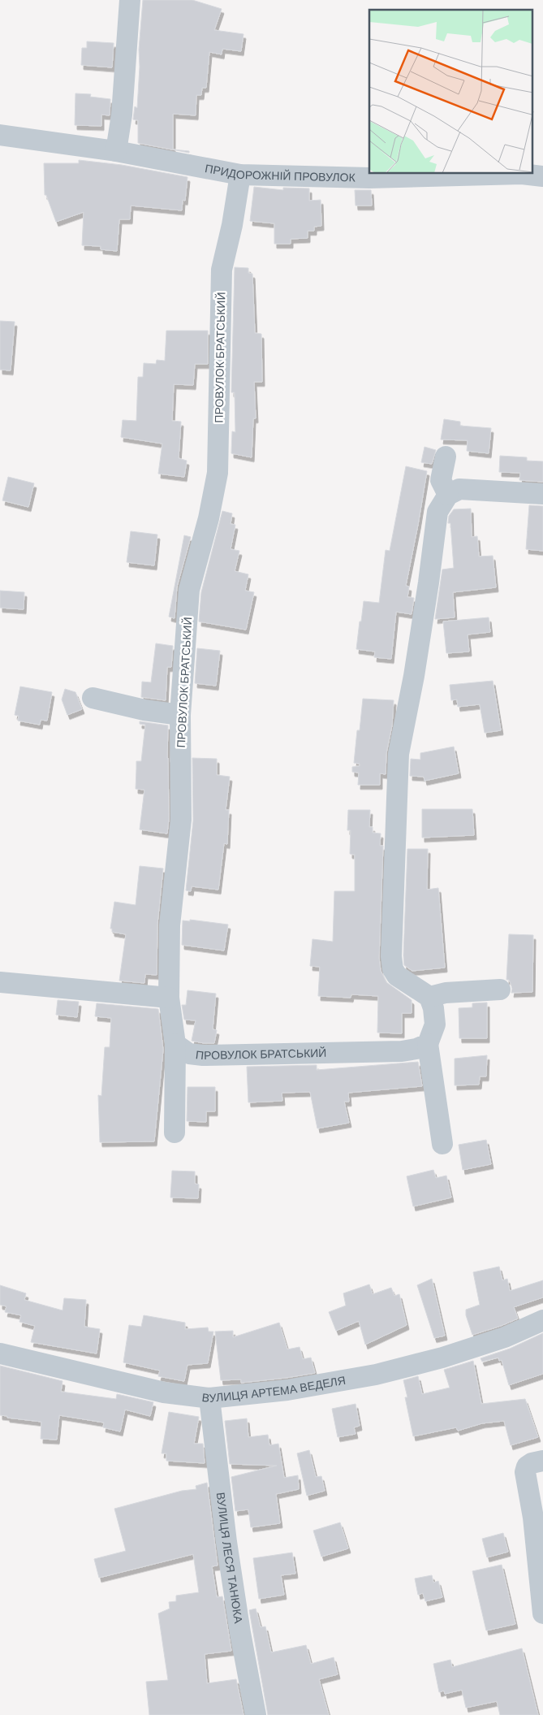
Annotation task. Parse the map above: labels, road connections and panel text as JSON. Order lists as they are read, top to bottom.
{
  "streets": {
    "street": [
      "ПРИДОРОЖНІЙ ПРОВУЛОК",
      "ПРОВУЛОК БРАТСЬКИЙ",
      "ВУЛИЦЯ АРТЕМА ВЕДЕЛЯ",
      "ВУЛИЦЯ ЛЕСЯ ТАНЮКА"
    ]
  },
  "crossings": [
    ["ПРИДОРОЖНІЙ ПРОВУЛОК", "ПРОВУЛОК БРАТСЬКИЙ"],
    ["ВУЛИЦЯ АРТЕМА ВЕДЕЛЯ", "ВУЛИЦЯ ЛЕСЯ ТАНЮКА"]
  ]
}
